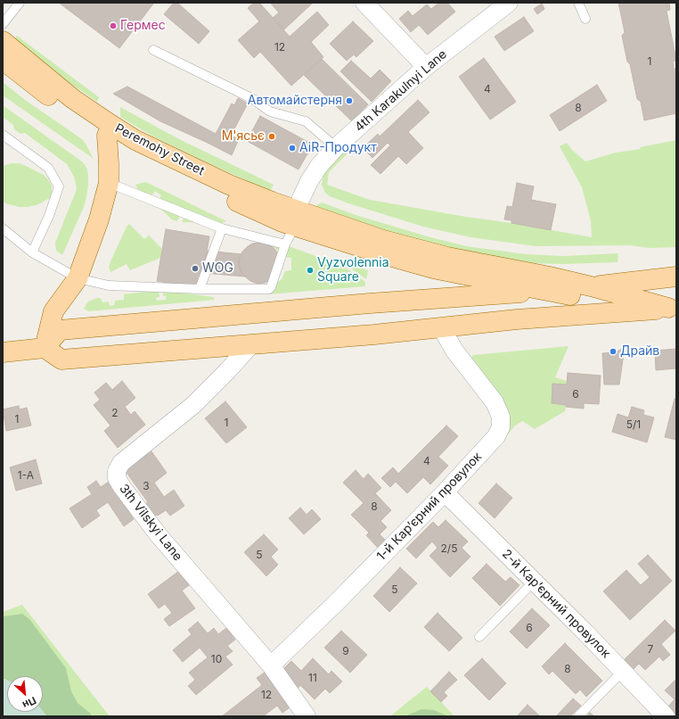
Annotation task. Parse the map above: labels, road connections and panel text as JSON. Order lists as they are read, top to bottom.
{
  "streets": {
    "main road": ["Peremohy Street"],
    "street": [
      "4th Karakulnyi Lane",
      "1-й Карʼєрний провулок",
      "3th Vilskyi Lane",
      "2-й Карʼєрний провулок"
    ]
  },
  "crossings": [
    ["4th Karakulnyi Lane", "Peremohy Street"],
    ["1-й Карʼєрний провулок", "3th Vilskyi Lane"],
    ["1-й Карʼєрний провулок", "2-й Карʼєрний провулок"]
  ],
  "places": [
    "Гермес",
    "Автомайстерня",
    "М'ясьє",
    "AiR-Продукт",
    "WOG",
    "Vyzvolennia Square",
    "Драйв"
  ],
  "house_numbers": [
    "12",
    "1",
    "4",
    "8",
    "6",
    "2",
    "1",
    "1",
    "5/1",
    "4",
    "1-А",
    "3",
    "8",
    "2/5",
    "5",
    "5",
    "6",
    "7",
    "9",
    "10",
    "8",
    "11",
    "12"
  ],
  "north": "bottom right"
}
